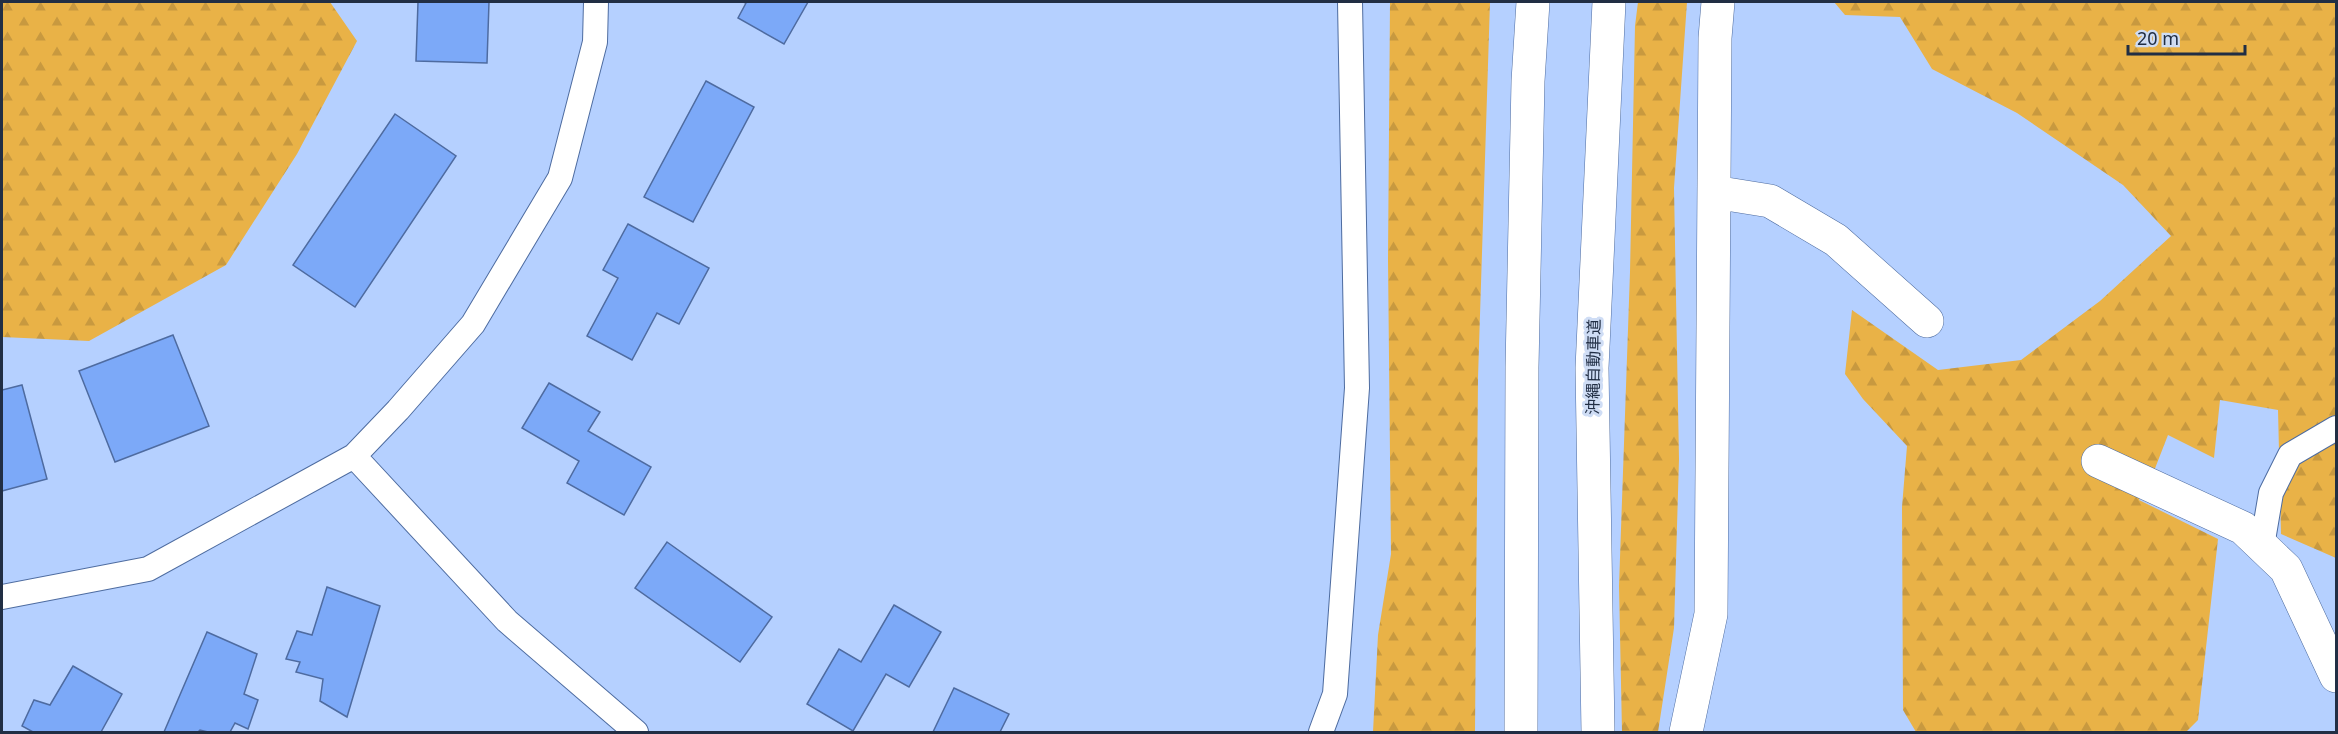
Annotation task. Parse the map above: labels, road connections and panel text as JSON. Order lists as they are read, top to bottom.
{
  "streets": {
    "main road": ["沖縄自動車道"]
  },
  "scale_bar": "20 m"
}
